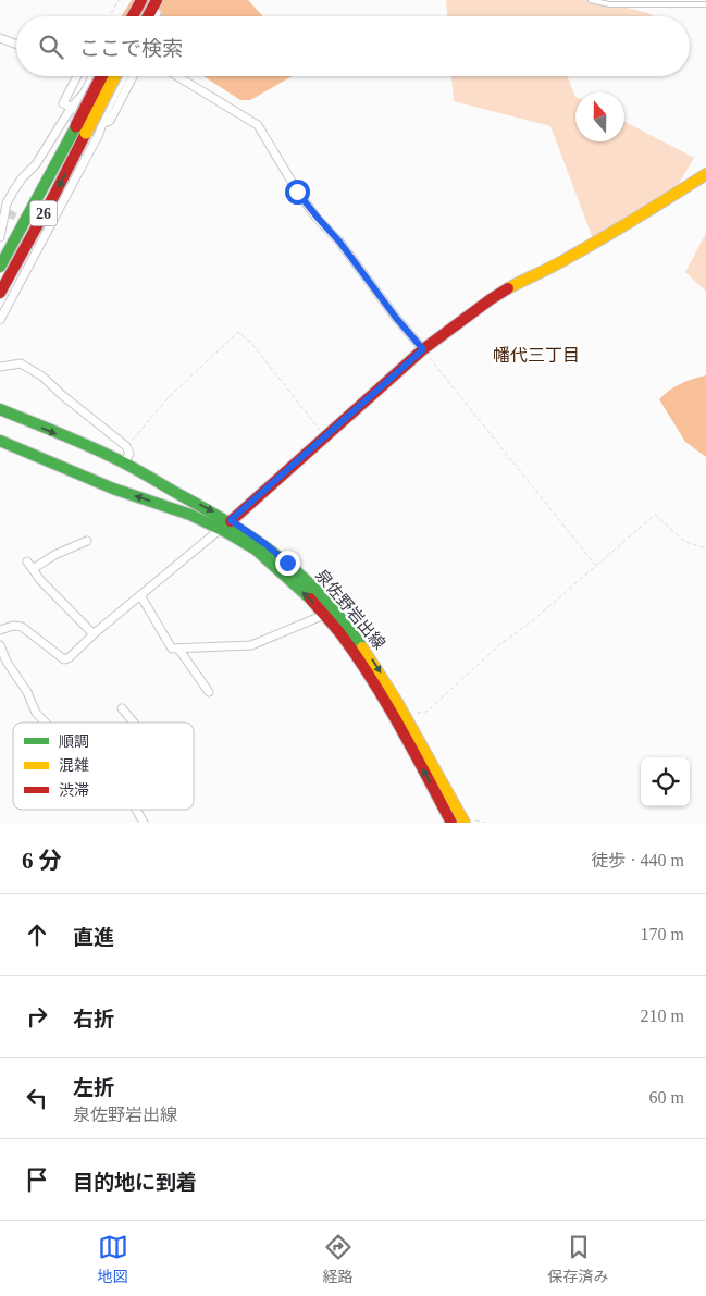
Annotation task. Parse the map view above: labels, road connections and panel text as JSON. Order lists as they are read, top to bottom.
{
  "streets": {
    "main road": ["26", "泉佐野岩出線"]
  },
  "districts": ["幡代三丁目"],
  "legend": ["順調", "混雑", "渋滞"],
  "north": "top",
  "page": {
    "search": "ここで検索",
    "heading": ["6 分", "徒歩 · 440 m"],
    "list": [
      ["直進", "170 m"],
      ["右折", "210 m"],
      ["左折", "泉佐野岩出線", "60 m"],
      "目的地に到着"
    ],
    "nav": ["地図", "経路", "保存済み"]
  }
}
